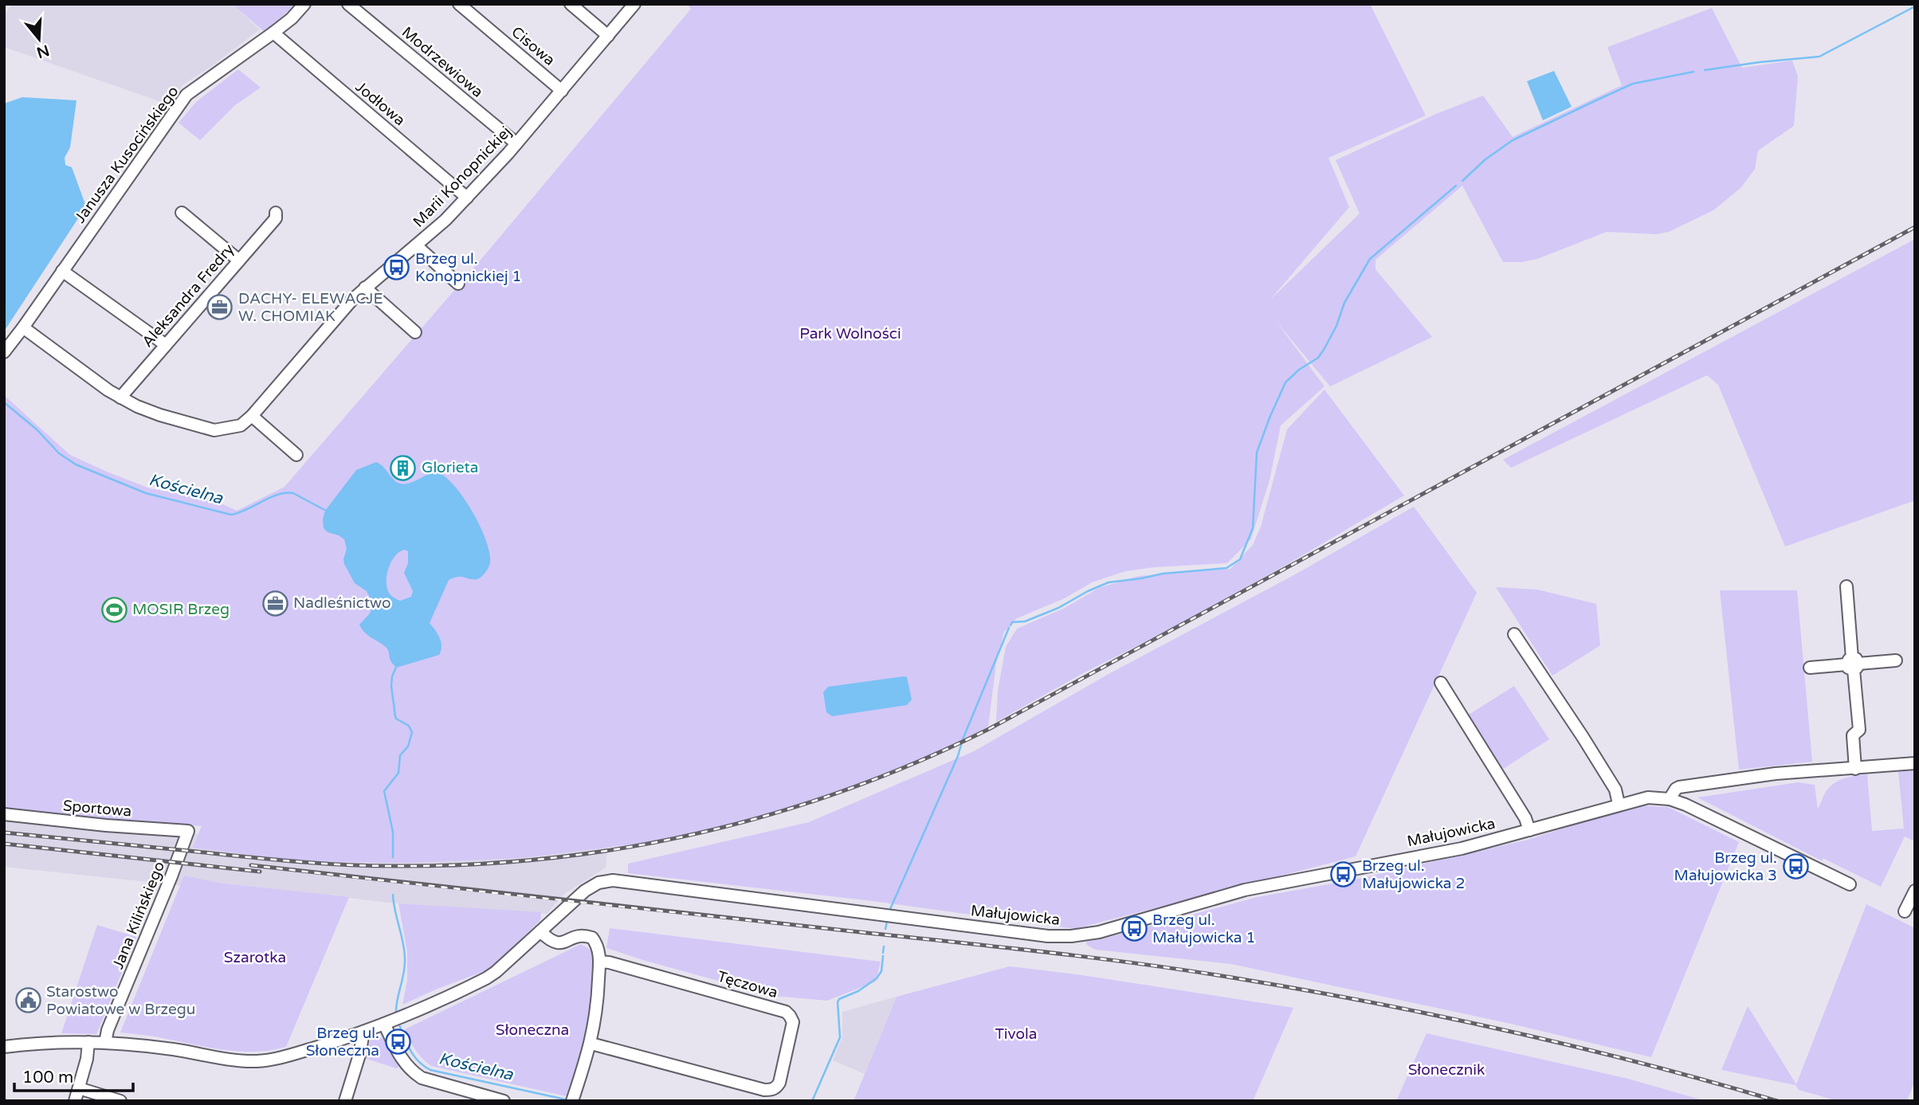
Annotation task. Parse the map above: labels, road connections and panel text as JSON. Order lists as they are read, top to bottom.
{
  "streets": {
    "street": [
      "Cisowa",
      "Modrzewiowa",
      "Jodłowa",
      "Janusza Kusocińskiego",
      "Marii Konopnickiej",
      "Aleksandra Fredry",
      "Sportowa",
      "Małujowicka",
      "Jana Kilińskiego",
      "Tęczowa"
    ]
  },
  "crossings": [
    ["Cisowa", "Marii Konopnickiej"],
    ["Modrzewiowa", "Marii Konopnickiej"],
    ["Jodłowa", "Janusza Kusocińskiego"],
    ["Jodłowa", "Marii Konopnickiej"],
    ["Janusza Kusocińskiego", "Marii Konopnickiej"],
    ["Marii Konopnickiej", "Aleksandra Fredry"],
    ["Sportowa", "Jana Kilińskiego"],
    ["Małujowicka", "Jana Kilińskiego"]
  ],
  "water": ["Kościelna"],
  "parks": [
    "Park Wolności",
    "Szarotka",
    "Słoneczna",
    "Tivola",
    "Słonecznik"
  ],
  "places": {
    "bus stop": [
      "Brzeg ul. Konopnickiej 1",
      "Brzeg ul. Małujowicka 3",
      "Brzeg ul. Małujowicka 2",
      "Brzeg ul. Małujowicka 1",
      "Brzeg ul. Słoneczna"
    ],
    "office": ["DACHY- ELEWACJE W. CHOMIAK", "Nadleśnictwo"],
    "building": ["Glorieta"],
    "sports": ["MOSIR Brzeg"],
    "public building": ["Starostwo Powiatowe w Brzegu"]
  },
  "scale_bar": "100 m",
  "north": "bottom"
}
